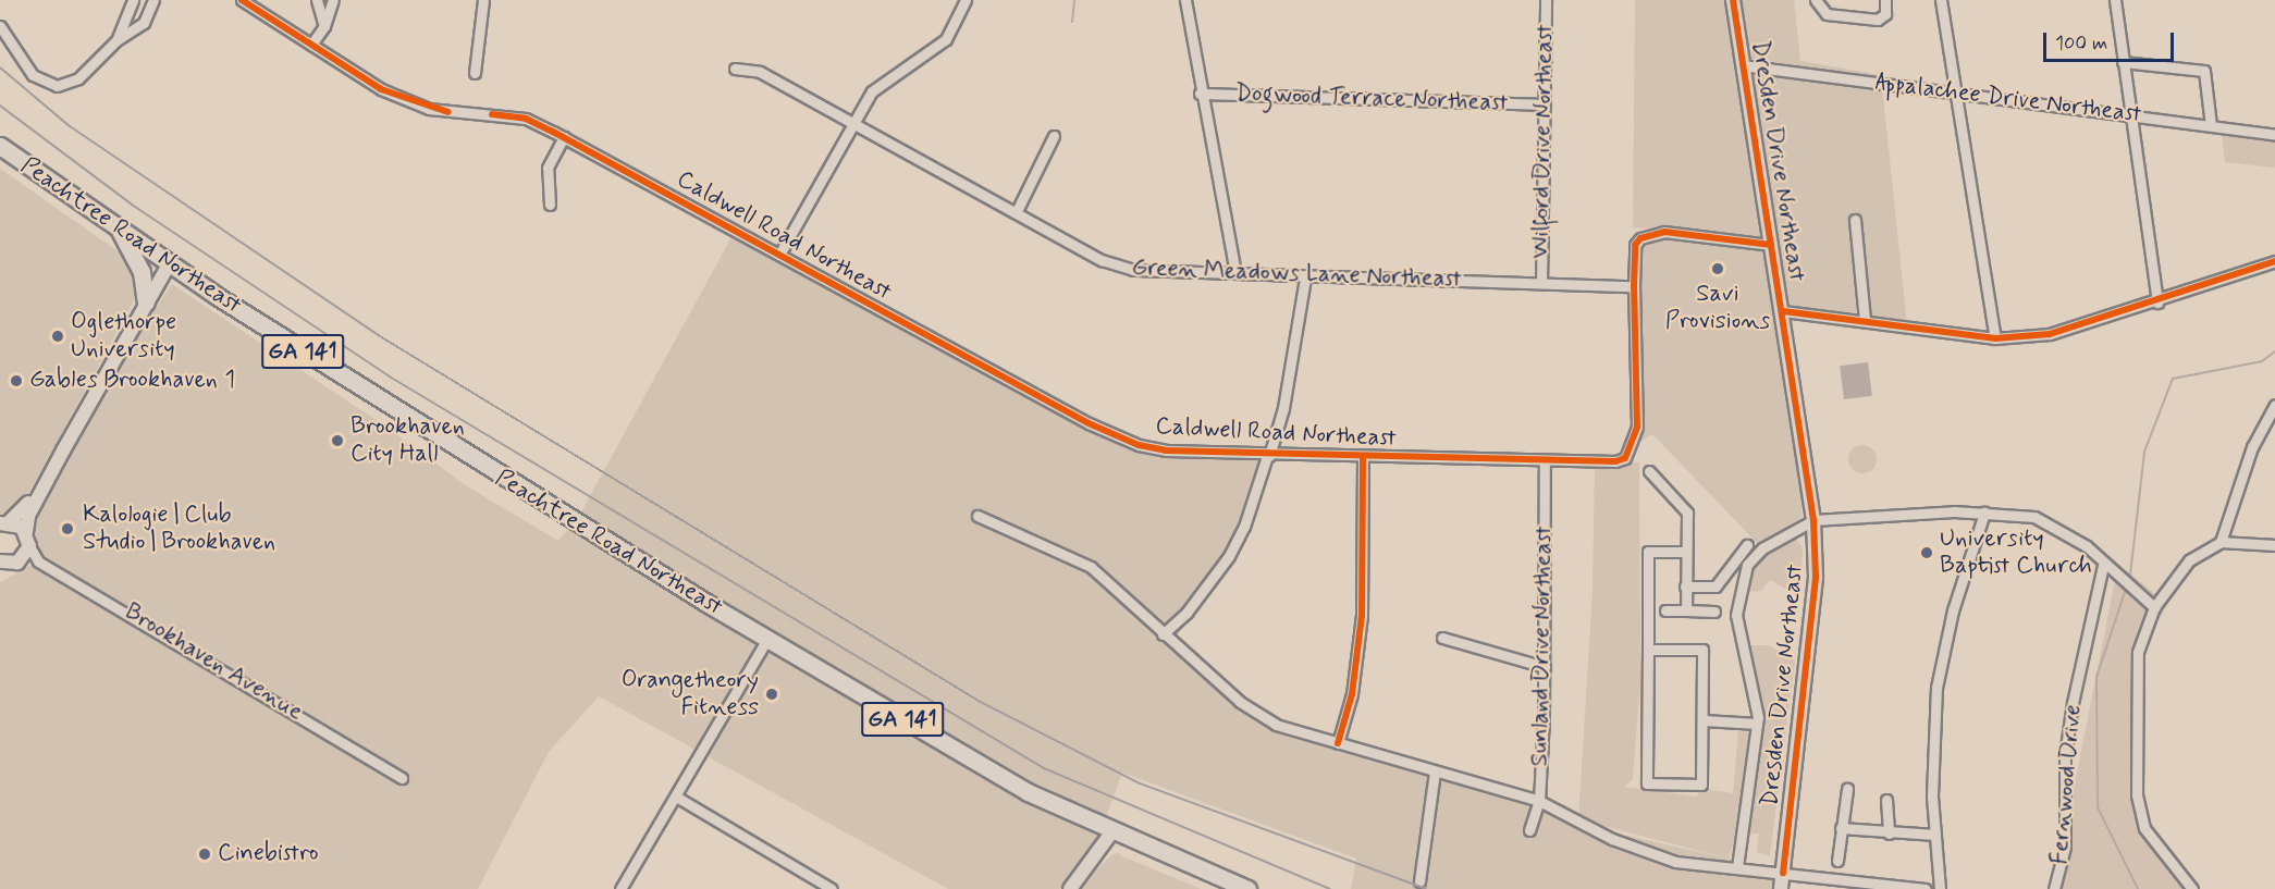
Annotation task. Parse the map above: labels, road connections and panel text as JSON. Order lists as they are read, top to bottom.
{
  "streets": {
    "highway": ["Peachtree Road Northeast", "GA 141"],
    "street": [
      "Dogwood Terrace Northeast",
      "Appalachee Drive Northeast",
      "Wilford Drive Northeast",
      "Dresden Drive Northeast",
      "Caldwell Road Northeast",
      "Green Meadows Lane Northeast",
      "Sunland Drive Northeast",
      "Brookhaven Avenue",
      "Fernwood Drive"
    ]
  },
  "crossings": [
    ["Dogwood Terrace Northeast", "Wilford Drive Northeast"],
    ["Appalachee Drive Northeast", "Dresden Drive Northeast"],
    ["Wilford Drive Northeast", "Green Meadows Lane Northeast"],
    ["Dresden Drive Northeast", "Caldwell Road Northeast"],
    ["Caldwell Road Northeast", "Green Meadows Lane Northeast"],
    ["Caldwell Road Northeast", "Sunland Drive Northeast"]
  ],
  "places": [
    "Savi Provisions",
    "Oglethorpe University",
    "Gables Brookhaven 1",
    "Brookhaven City Hall",
    "Kalologie | Club Studio | Brookhaven",
    "University Baptist Church",
    "Orangetheory Fitness",
    "Cinebistro"
  ],
  "scale_bar": "100 m"
}
